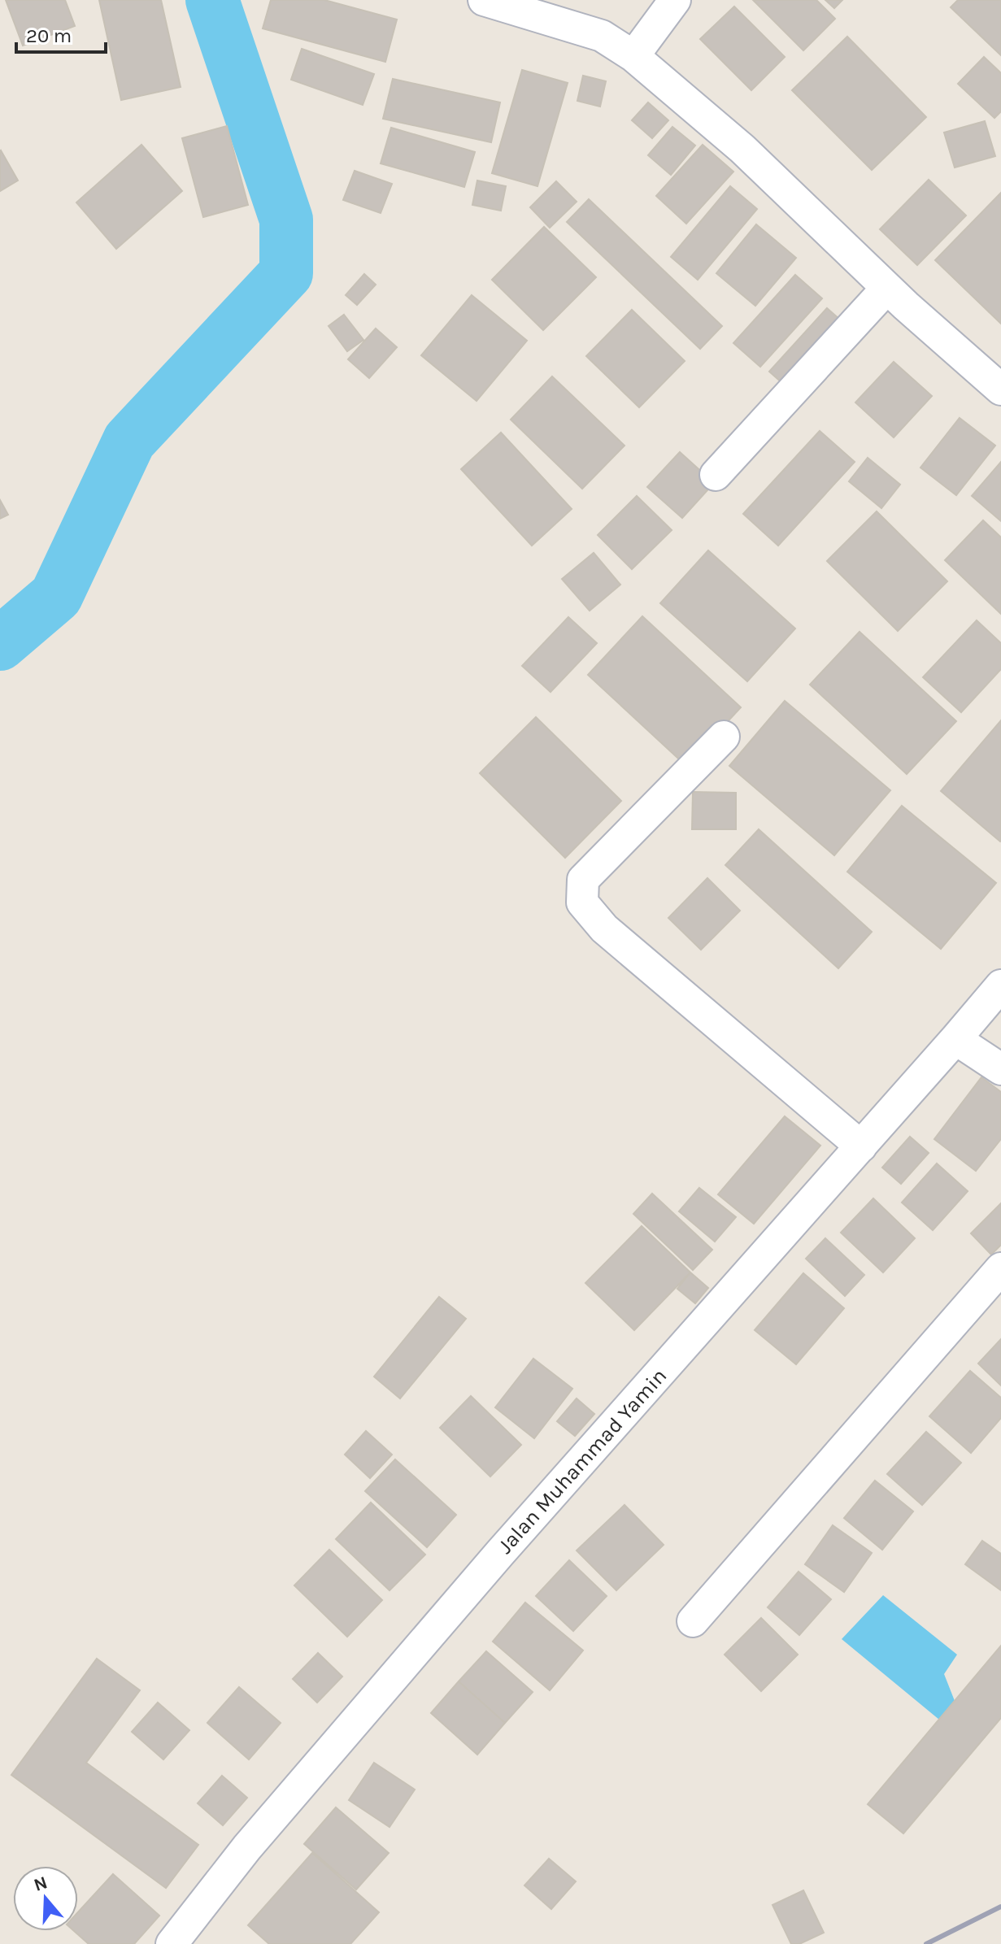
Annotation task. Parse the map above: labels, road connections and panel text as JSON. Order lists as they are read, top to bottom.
{
  "streets": {
    "street": ["Jalan Muhammad Yamin"]
  },
  "scale_bar": "20 m",
  "north": "top"
}
